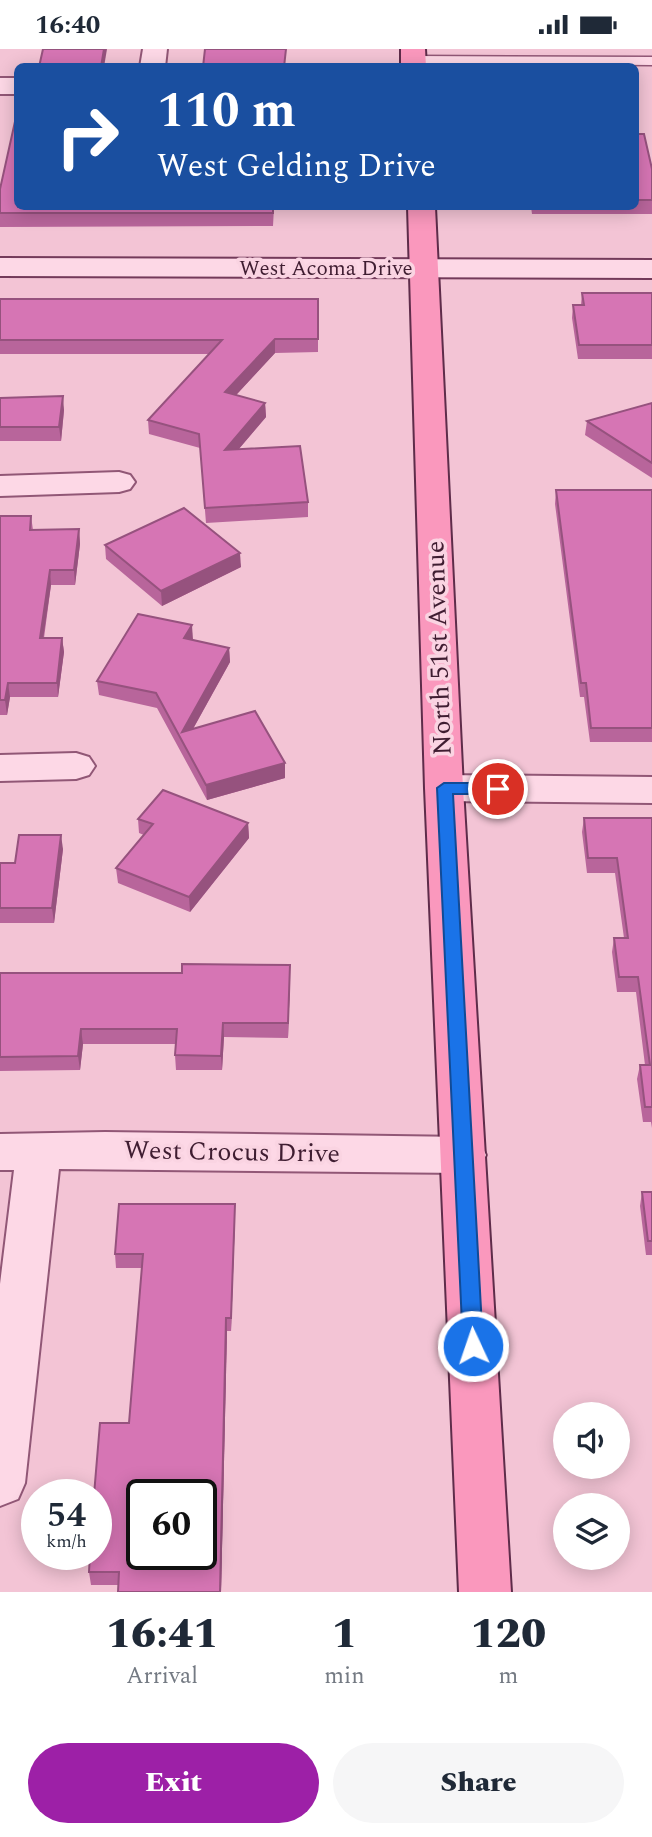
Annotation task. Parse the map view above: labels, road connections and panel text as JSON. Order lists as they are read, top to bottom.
{
  "streets": {
    "main road": ["North 51st Avenue"],
    "street": ["West Acoma Drive", "West Crocus Drive"]
  },
  "crossings": [
    ["West Acoma Drive", "North 51st Avenue"],
    ["North 51st Avenue", "West Crocus Drive"]
  ],
  "page": {
    "status": "16:40",
    "turn": ["110 m", "West Gelding Drive"],
    "speed": "54 km/h",
    "limit": "60",
    "eta": [
      "16:41",
      "Arrival",
      "1",
      "min",
      "120",
      "m"
    ],
    "buttons": ["Exit", "Share"]
  }
}
